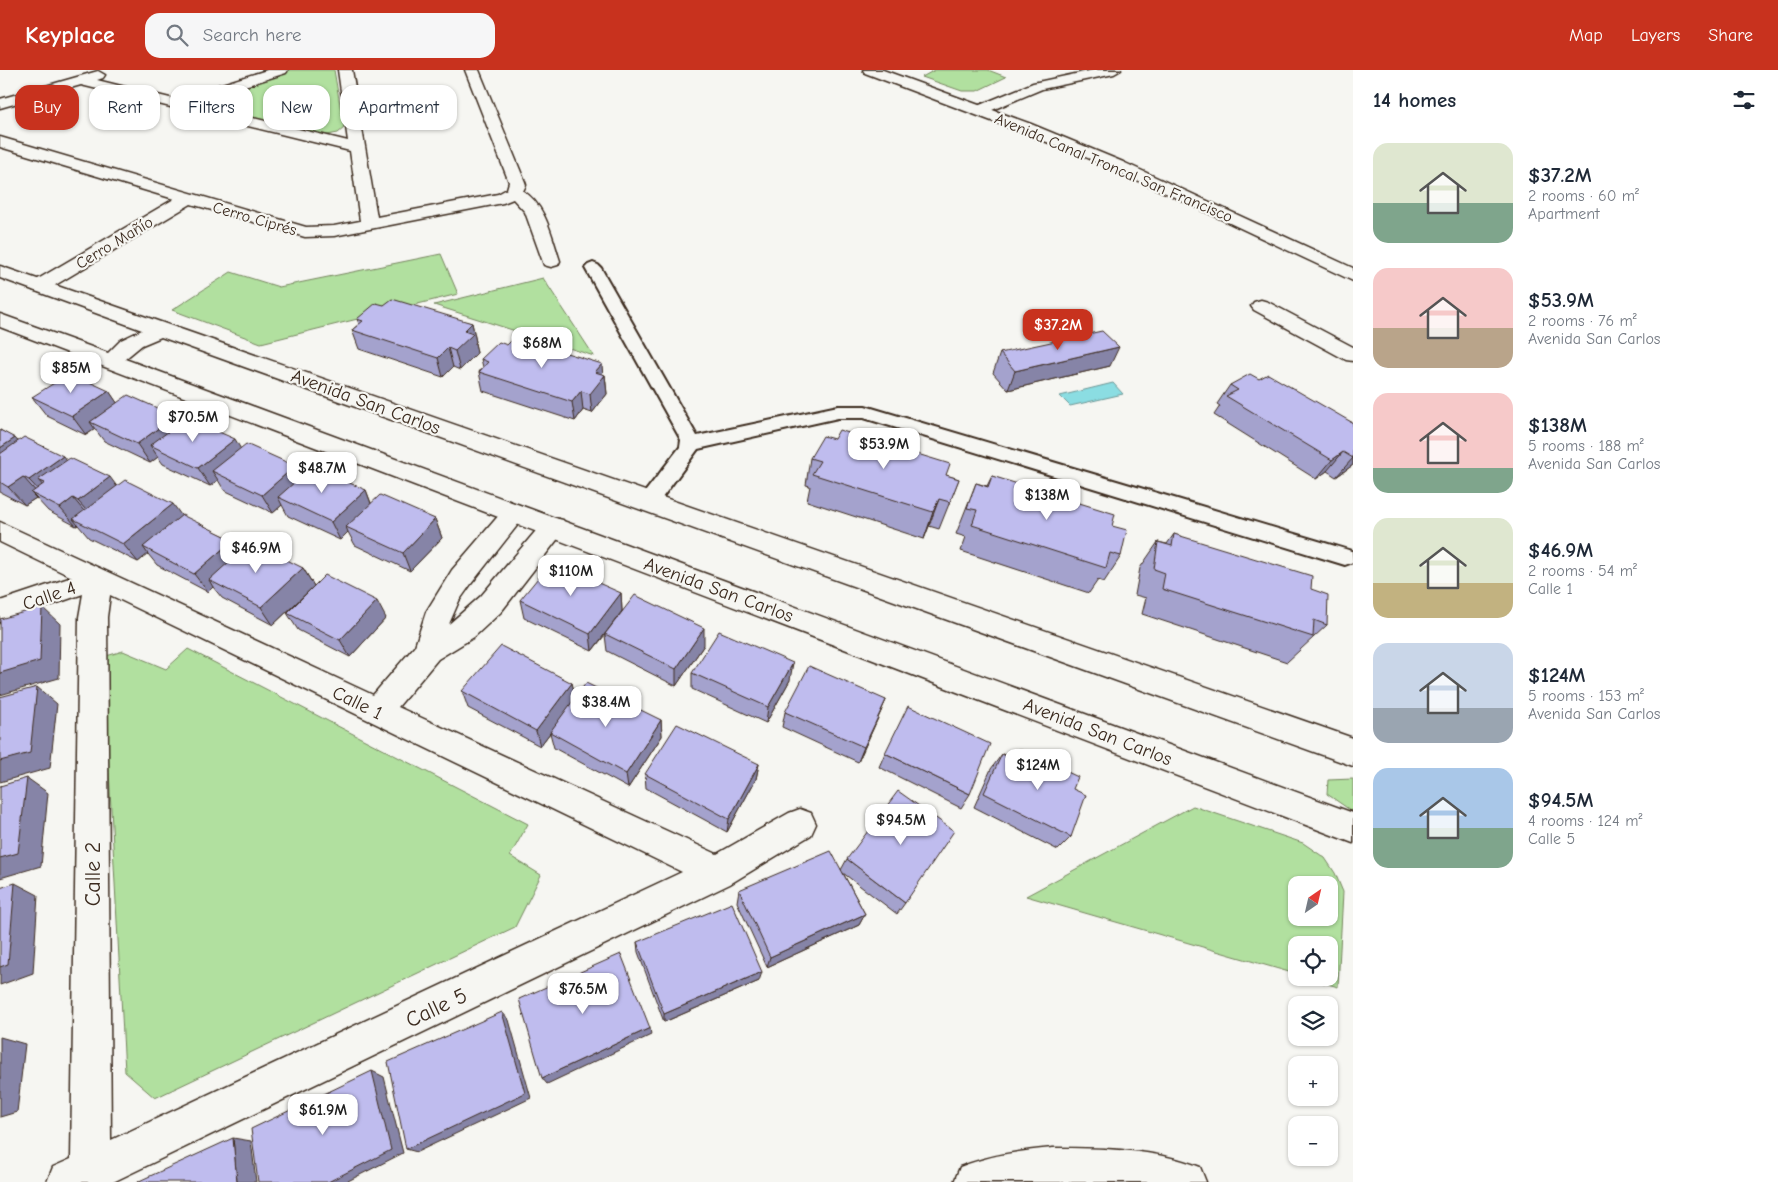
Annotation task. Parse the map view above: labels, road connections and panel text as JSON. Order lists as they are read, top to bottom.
{
  "streets": {
    "street": [
      "Avenida Canal Troncal San Francisco",
      "Cerro Ciprés",
      "Cerro Mañío",
      "Avenida San Carlos",
      "Calle 4",
      "Calle 1",
      "Calle 2",
      "Calle 5"
    ]
  },
  "crossings": [
    ["Cerro Ciprés", "Cerro Mañío"],
    ["Cerro Mañío", "Avenida San Carlos"],
    ["Calle 4", "Calle 1"],
    ["Calle 4", "Calle 2"],
    ["Calle 1", "Calle 2"],
    ["Calle 1", "Calle 5"],
    ["Calle 2", "Calle 5"]
  ],
  "north": "top right",
  "page": {
    "header": "Keyplace",
    "search": "Search here",
    "nav": ["Map", "Layers", "Share"],
    "heading": "14 homes",
    "chip": [
      "Buy",
      "Rent",
      "Filters",
      "New",
      "Apartment"
    ],
    "list": [
      {
        "name": "$37.2M",
        "note": "2 rooms · 60 m² · Apartment"
      },
      {
        "name": "$53.9M",
        "note": "2 rooms · 76 m² · Avenida San Carlos"
      },
      {
        "name": "$138M",
        "note": "5 rooms · 188 m² · Avenida San Carlos"
      },
      {
        "name": "$46.9M",
        "note": "2 rooms · 54 m² · Calle 1"
      },
      {
        "name": "$124M",
        "note": "5 rooms · 153 m² · Avenida San Carlos"
      },
      {
        "name": "$94.5M",
        "note": "4 rooms · 124 m² · Calle 5"
      }
    ],
    "price": [
      "$37.2M",
      "$68M",
      "$85M",
      "$70.5M",
      "$53.9M",
      "$48.7M",
      "$138M",
      "$46.9M",
      "$110M",
      "$38.4M",
      "$124M",
      "$94.5M",
      "$76.5M",
      "$61.9M"
    ],
    "map_buttons": ["+", "−"]
  }
}
